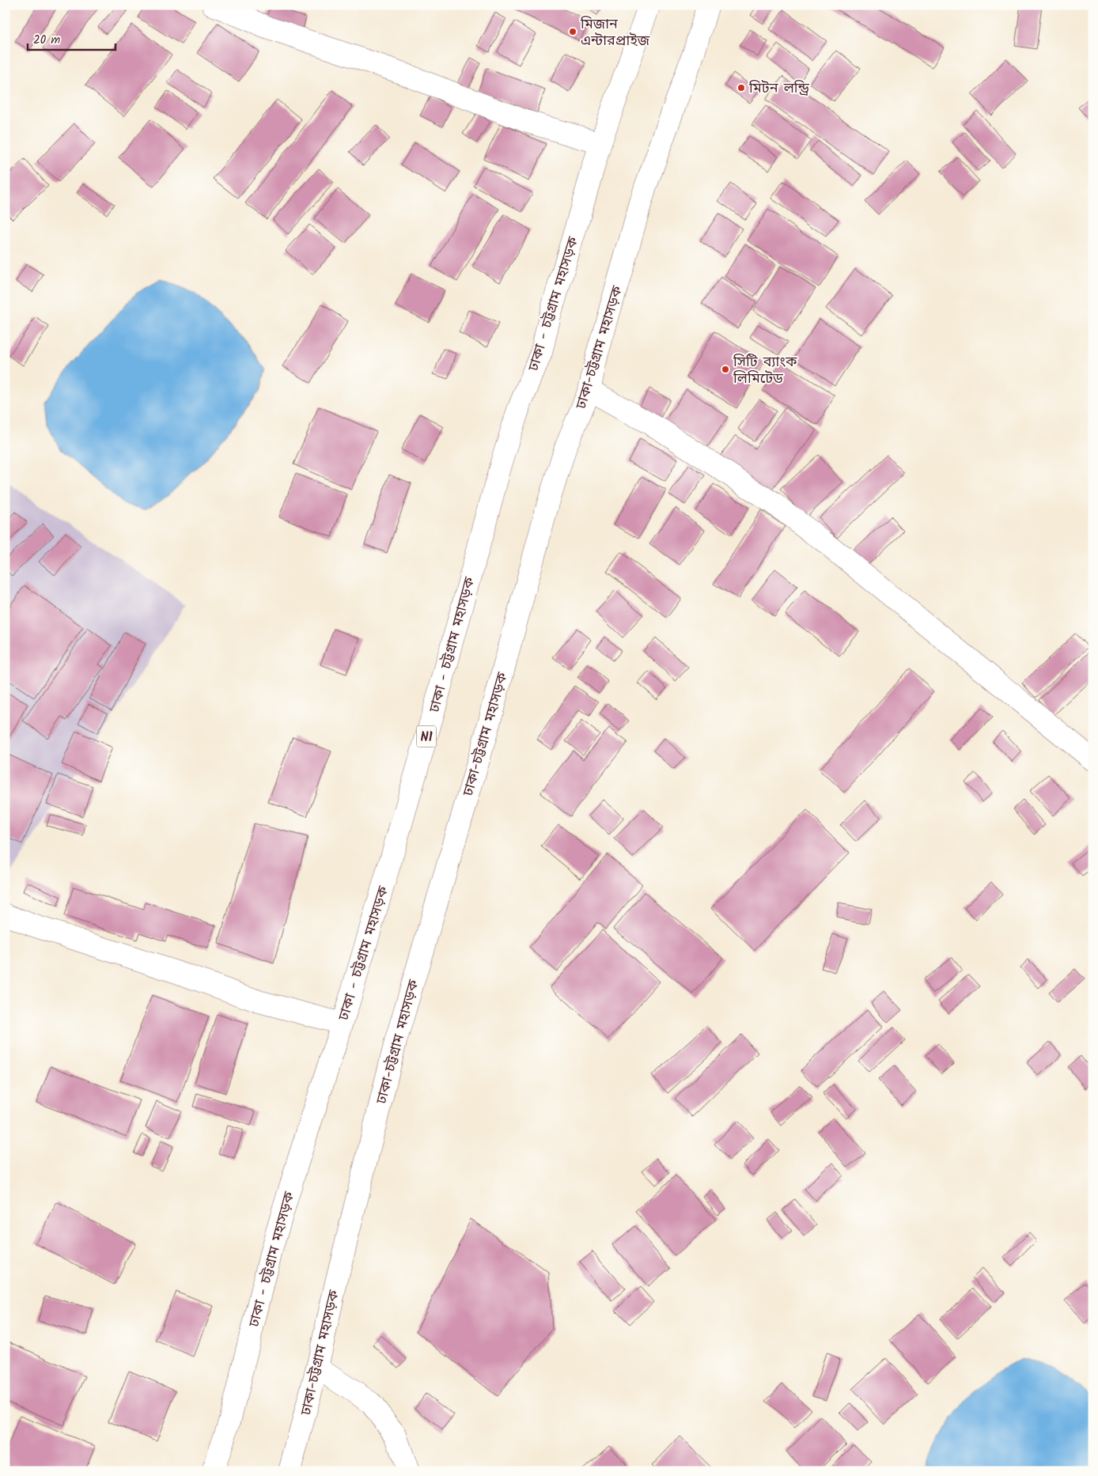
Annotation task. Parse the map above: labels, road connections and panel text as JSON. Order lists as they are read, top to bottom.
{
  "streets": {
    "main road": ["ঢাকা - চট্টগ্রাম মহাসড়ক", "ঢাকা-চট্টগ্রাম মহাসড়ক", "N1"]
  },
  "places": ["মিজান এন্টারপ্রাইজ", "মিটন লন্ড্রি", "সিটি ব্যাংক লিমিটেড"],
  "scale_bar": "20 m"
}
